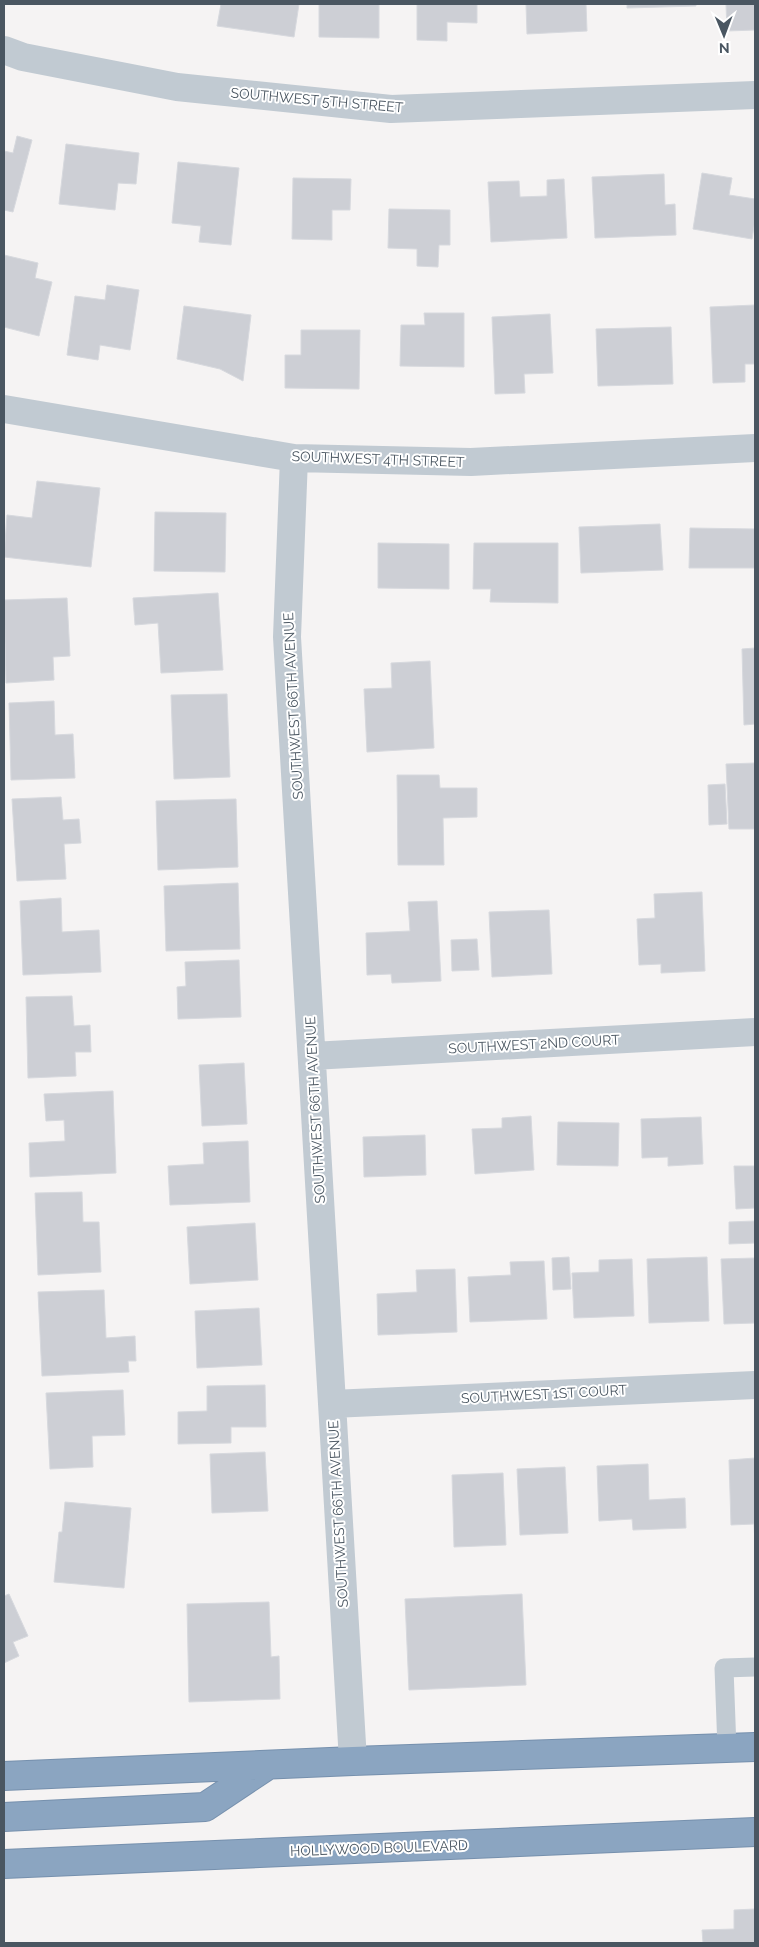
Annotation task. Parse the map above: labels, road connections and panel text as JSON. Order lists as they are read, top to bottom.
{
  "streets": {
    "highway": ["HOLLYWOOD BOULEVARD"],
    "street": [
      "SOUTHWEST 5TH STREET",
      "SOUTHWEST 4TH STREET",
      "SOUTHWEST 66TH AVENUE",
      "SOUTHWEST 2ND COURT",
      "SOUTHWEST 1ST COURT"
    ]
  },
  "crossings": [
    ["SOUTHWEST 4TH STREET", "SOUTHWEST 66TH AVENUE"],
    ["SOUTHWEST 66TH AVENUE", "SOUTHWEST 2ND COURT"],
    ["SOUTHWEST 66TH AVENUE", "SOUTHWEST 1ST COURT"]
  ],
  "north": "bottom"
}
